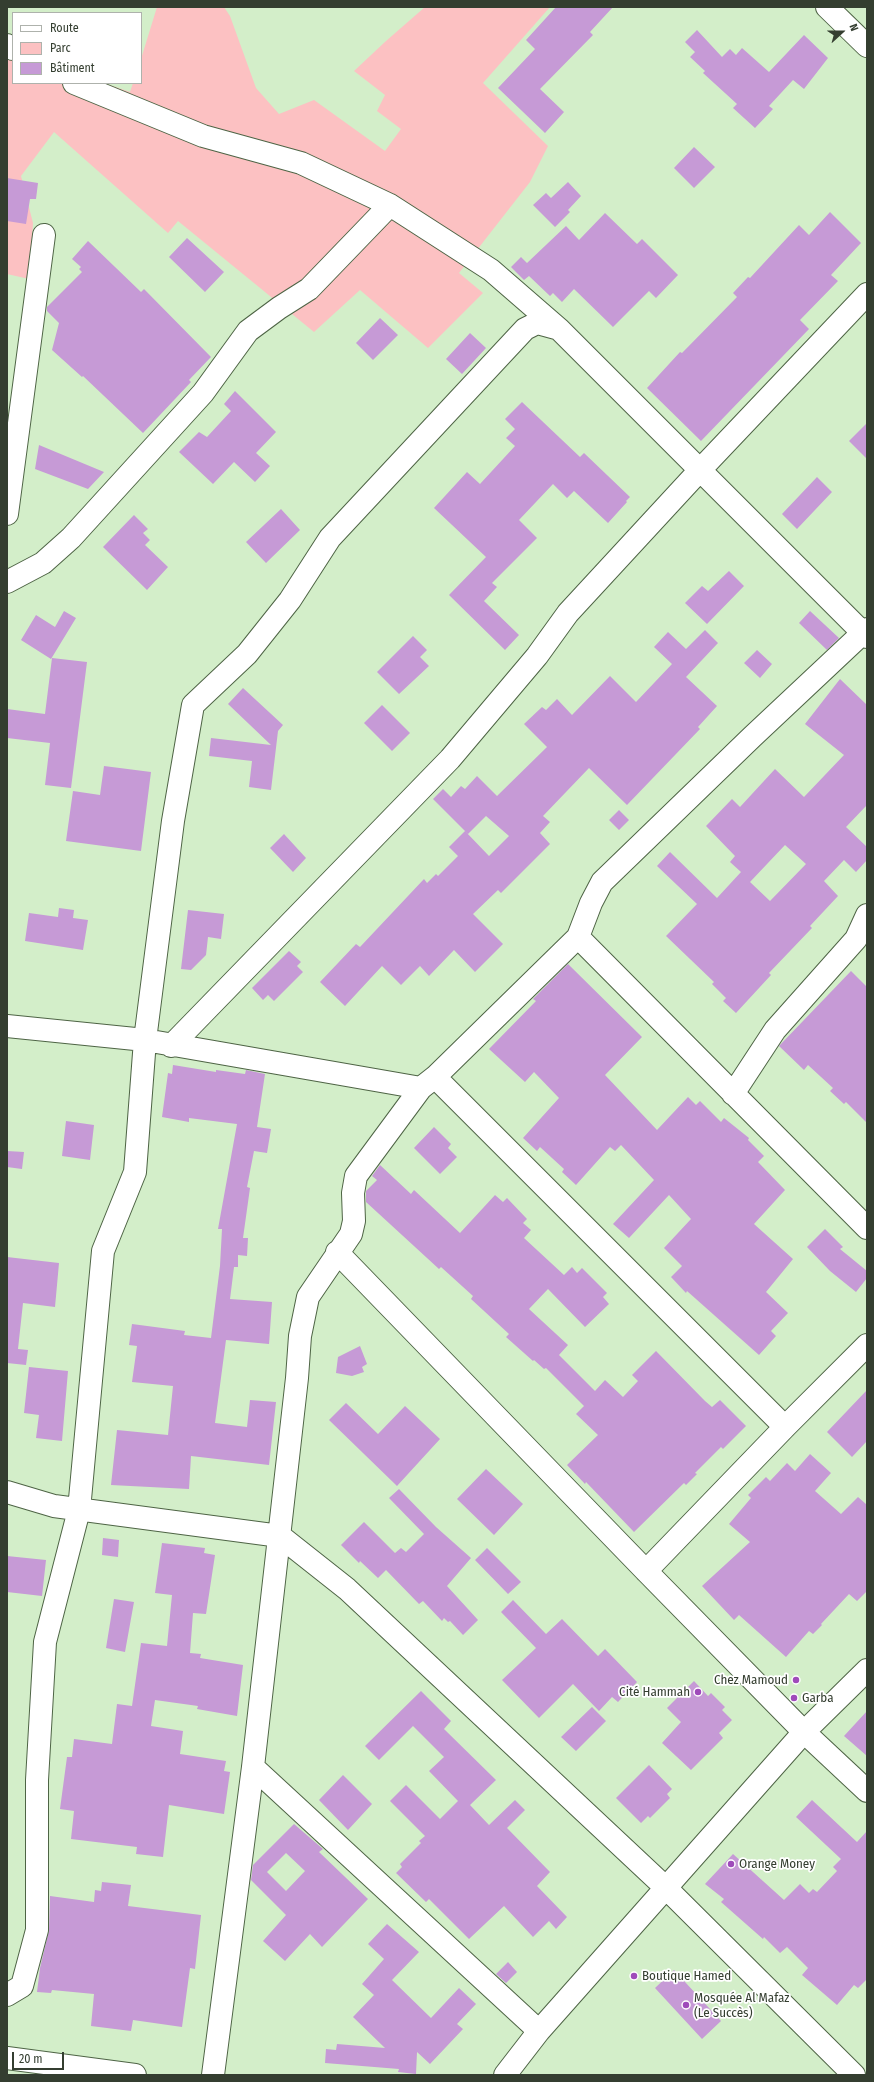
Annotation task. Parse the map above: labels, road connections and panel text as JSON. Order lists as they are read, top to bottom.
{
  "places": [
    "Chez Mamoud",
    "Cité Hammah",
    "Garba",
    "Orange Money",
    "Boutique Hamed",
    "Mosquée Al Mafaz (Le Succès)"
  ],
  "legend": ["Route", "Parc", "Bâtiment"],
  "scale_bar": "20 m",
  "north": "right"
}
